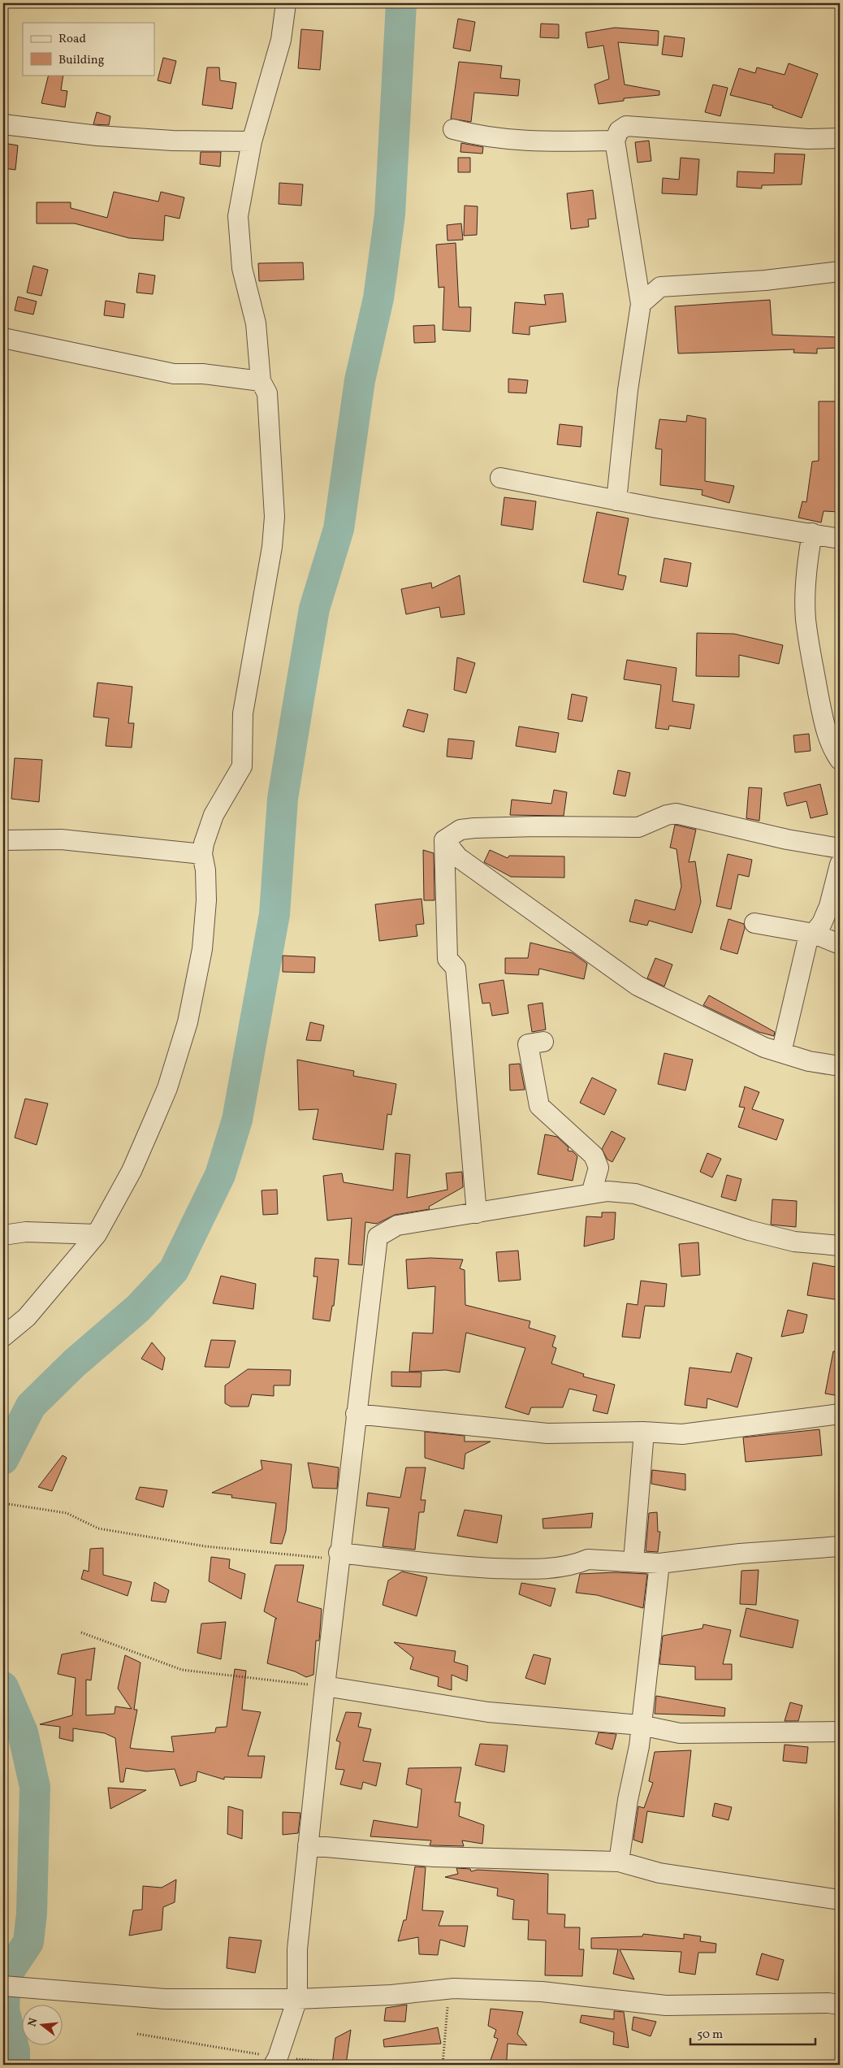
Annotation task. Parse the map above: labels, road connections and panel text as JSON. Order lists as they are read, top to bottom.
{
  "legend": ["Road", "Building"],
  "scale_bar": "50 m",
  "north": "left"
}
